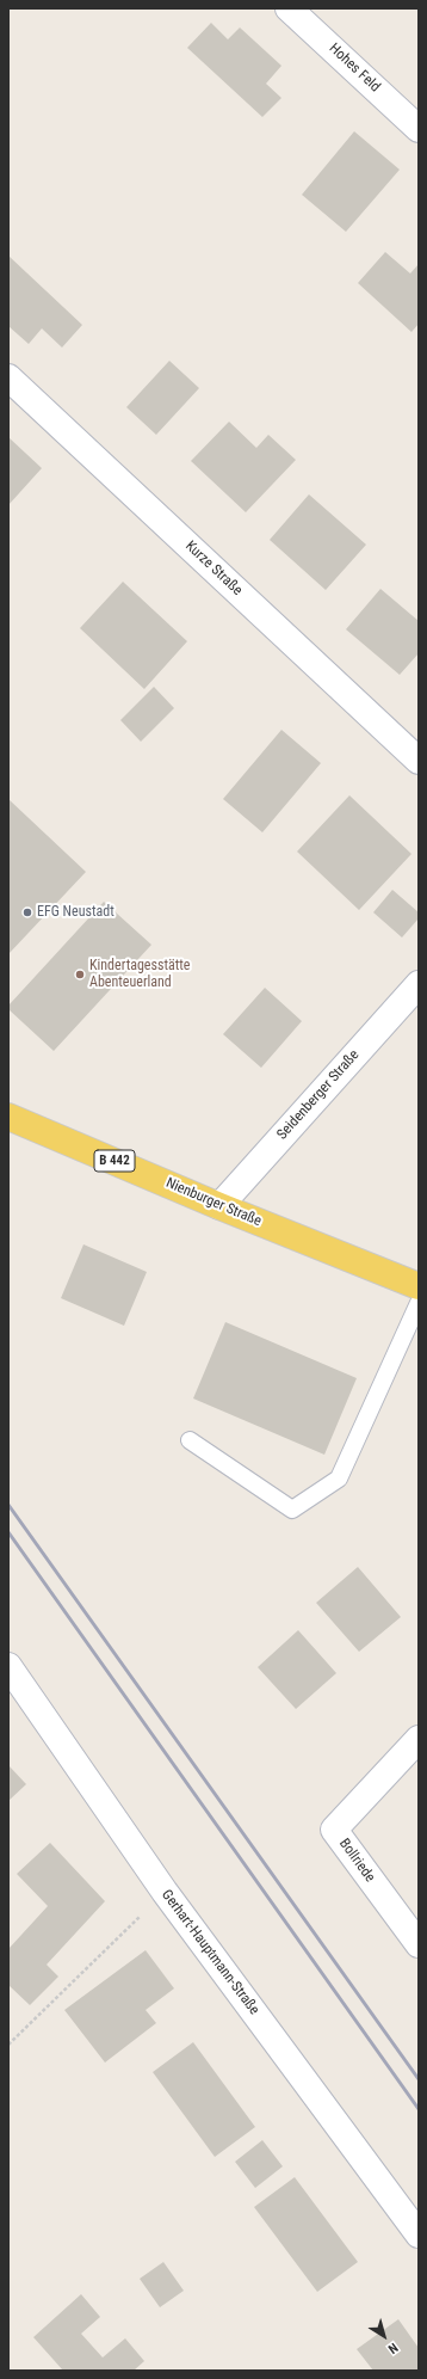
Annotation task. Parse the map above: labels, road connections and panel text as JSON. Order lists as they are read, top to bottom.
{
  "streets": {
    "main road": ["B 442", "Nienburger Straße"],
    "street": [
      "Hohes Feld",
      "Kurze Straße",
      "Seidenberger Straße",
      "Bollriede",
      "Gerhart-Hauptmann-Straße"
    ]
  },
  "crossings": [
    ["Seidenberger Straße", "Nienburger Straße"]
  ],
  "places": ["EFG Neustadt", "Kindertagesstätte Abenteuerland"],
  "north": "bottom right"
}
